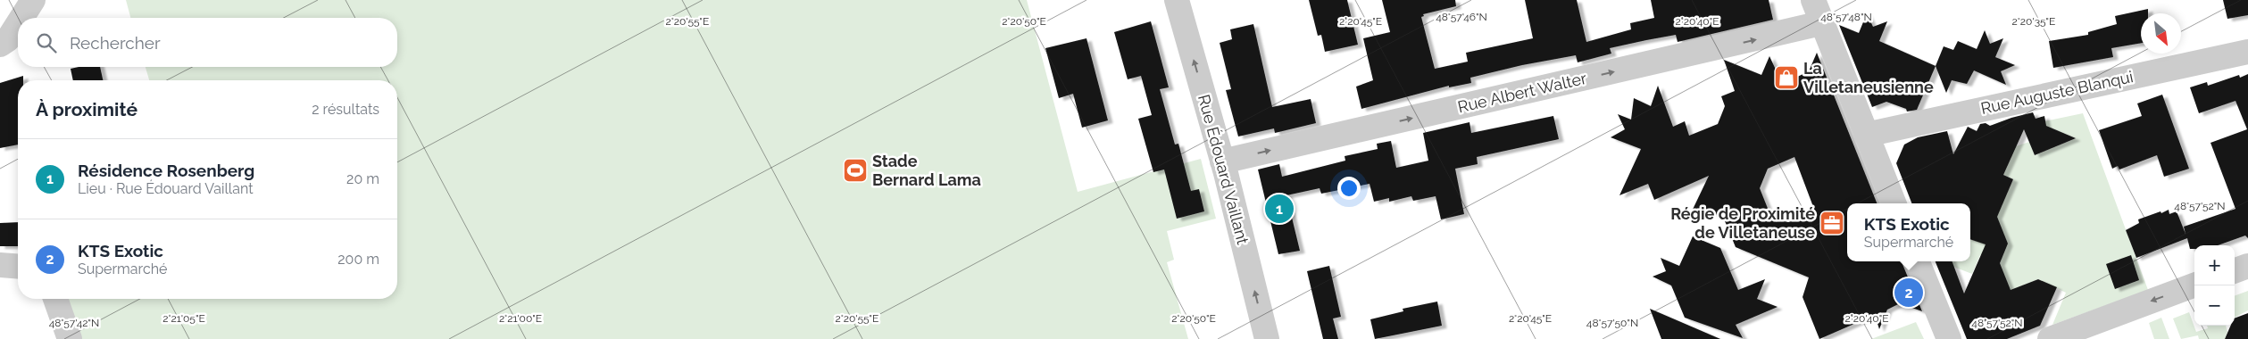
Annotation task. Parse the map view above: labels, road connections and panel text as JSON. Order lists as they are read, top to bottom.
{
  "streets": {
    "street": ["Rue Albert Walter", "Rue Auguste Blanqui", "Rue Édouard Vaillant"]
  },
  "crossings": [
    ["Rue Albert Walter", "Rue Édouard Vaillant"]
  ],
  "one_way": ["Rue Albert Walter", "Rue Édouard Vaillant"],
  "places": {
    "shop": ["La Villetaneusienne"],
    "sports": ["Stade Bernard Lama"],
    "office": ["Régie de Proximité de Villetaneuse"]
  },
  "north": "bottom right",
  "page": {
    "search": "Rechercher",
    "heading": ["À proximité", "2 résultats"],
    "list": [
      {
        "mark": "1",
        "name": "Résidence Rosenberg",
        "note": "Lieu · Rue Édouard Vaillant",
        "value": "20 m"
      },
      {
        "mark": "2",
        "name": "KTS Exotic",
        "note": "Supermarché",
        "value": "200 m"
      }
    ],
    "pins": ["1", "2"],
    "popup": ["KTS Exotic", "Supermarché"],
    "map_buttons": ["+", "−"]
  },
  "coordinates": [
    "48°57'46\"N",
    "48°57'48\"N",
    "2°20'55\"E",
    "2°20'50\"E",
    "2°20'45\"E",
    "2°20'40\"E",
    "2°20'35\"E",
    "48°57'52\"N",
    "2°21'05\"E",
    "2°21'00\"E",
    "48°57'42\"N",
    "48°57'50\"N"
  ]
}
